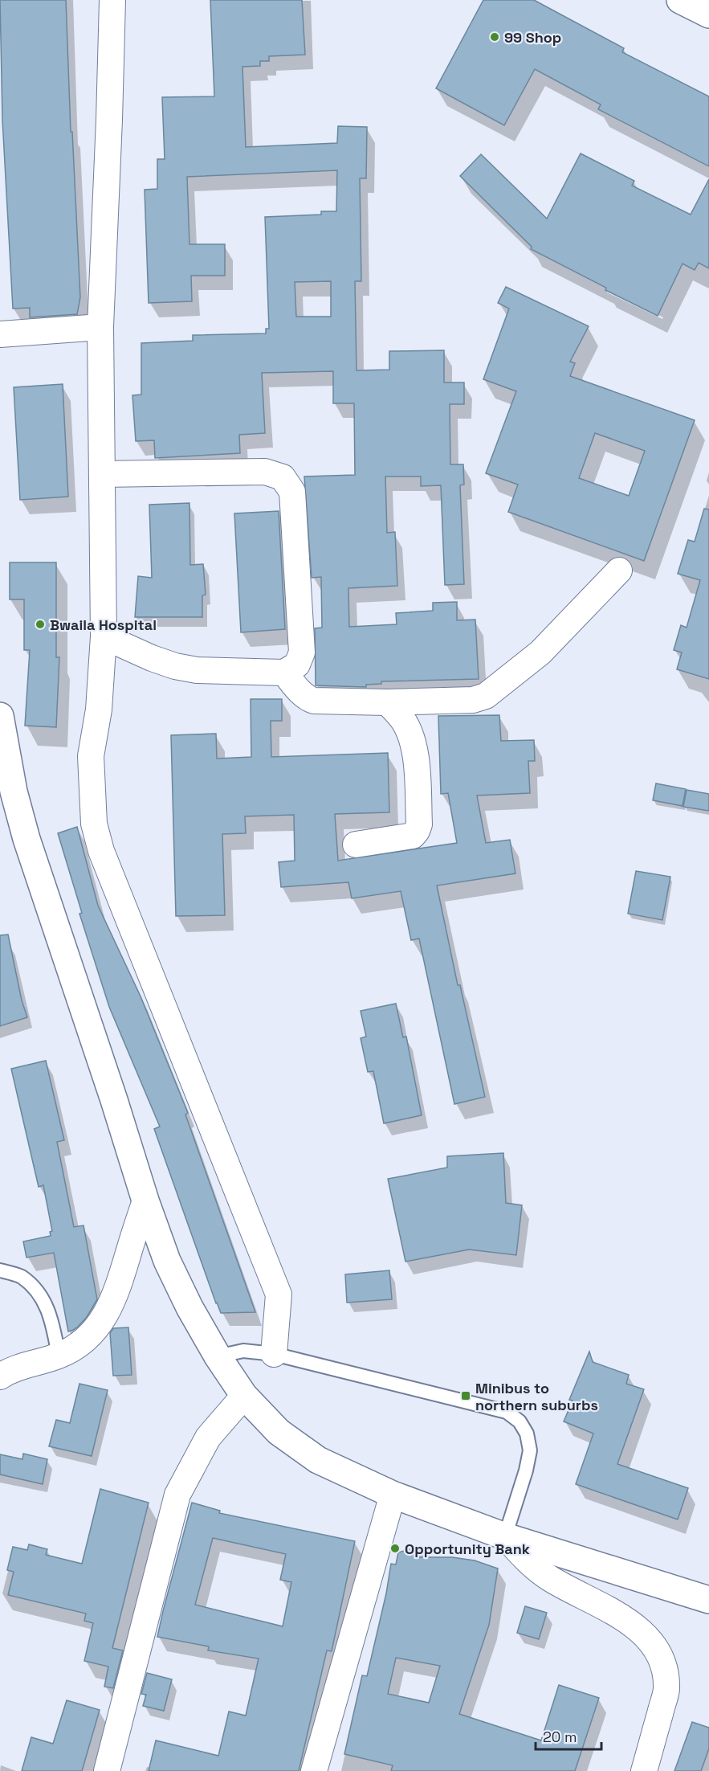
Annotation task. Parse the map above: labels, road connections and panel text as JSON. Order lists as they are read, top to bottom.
{
  "places": {
    "other": ["99 Shop", "Bwaila Hospital", "Opportunity Bank"],
    "transit": ["Minibus to northern suburbs"]
  },
  "scale_bar": "20 m"
}
